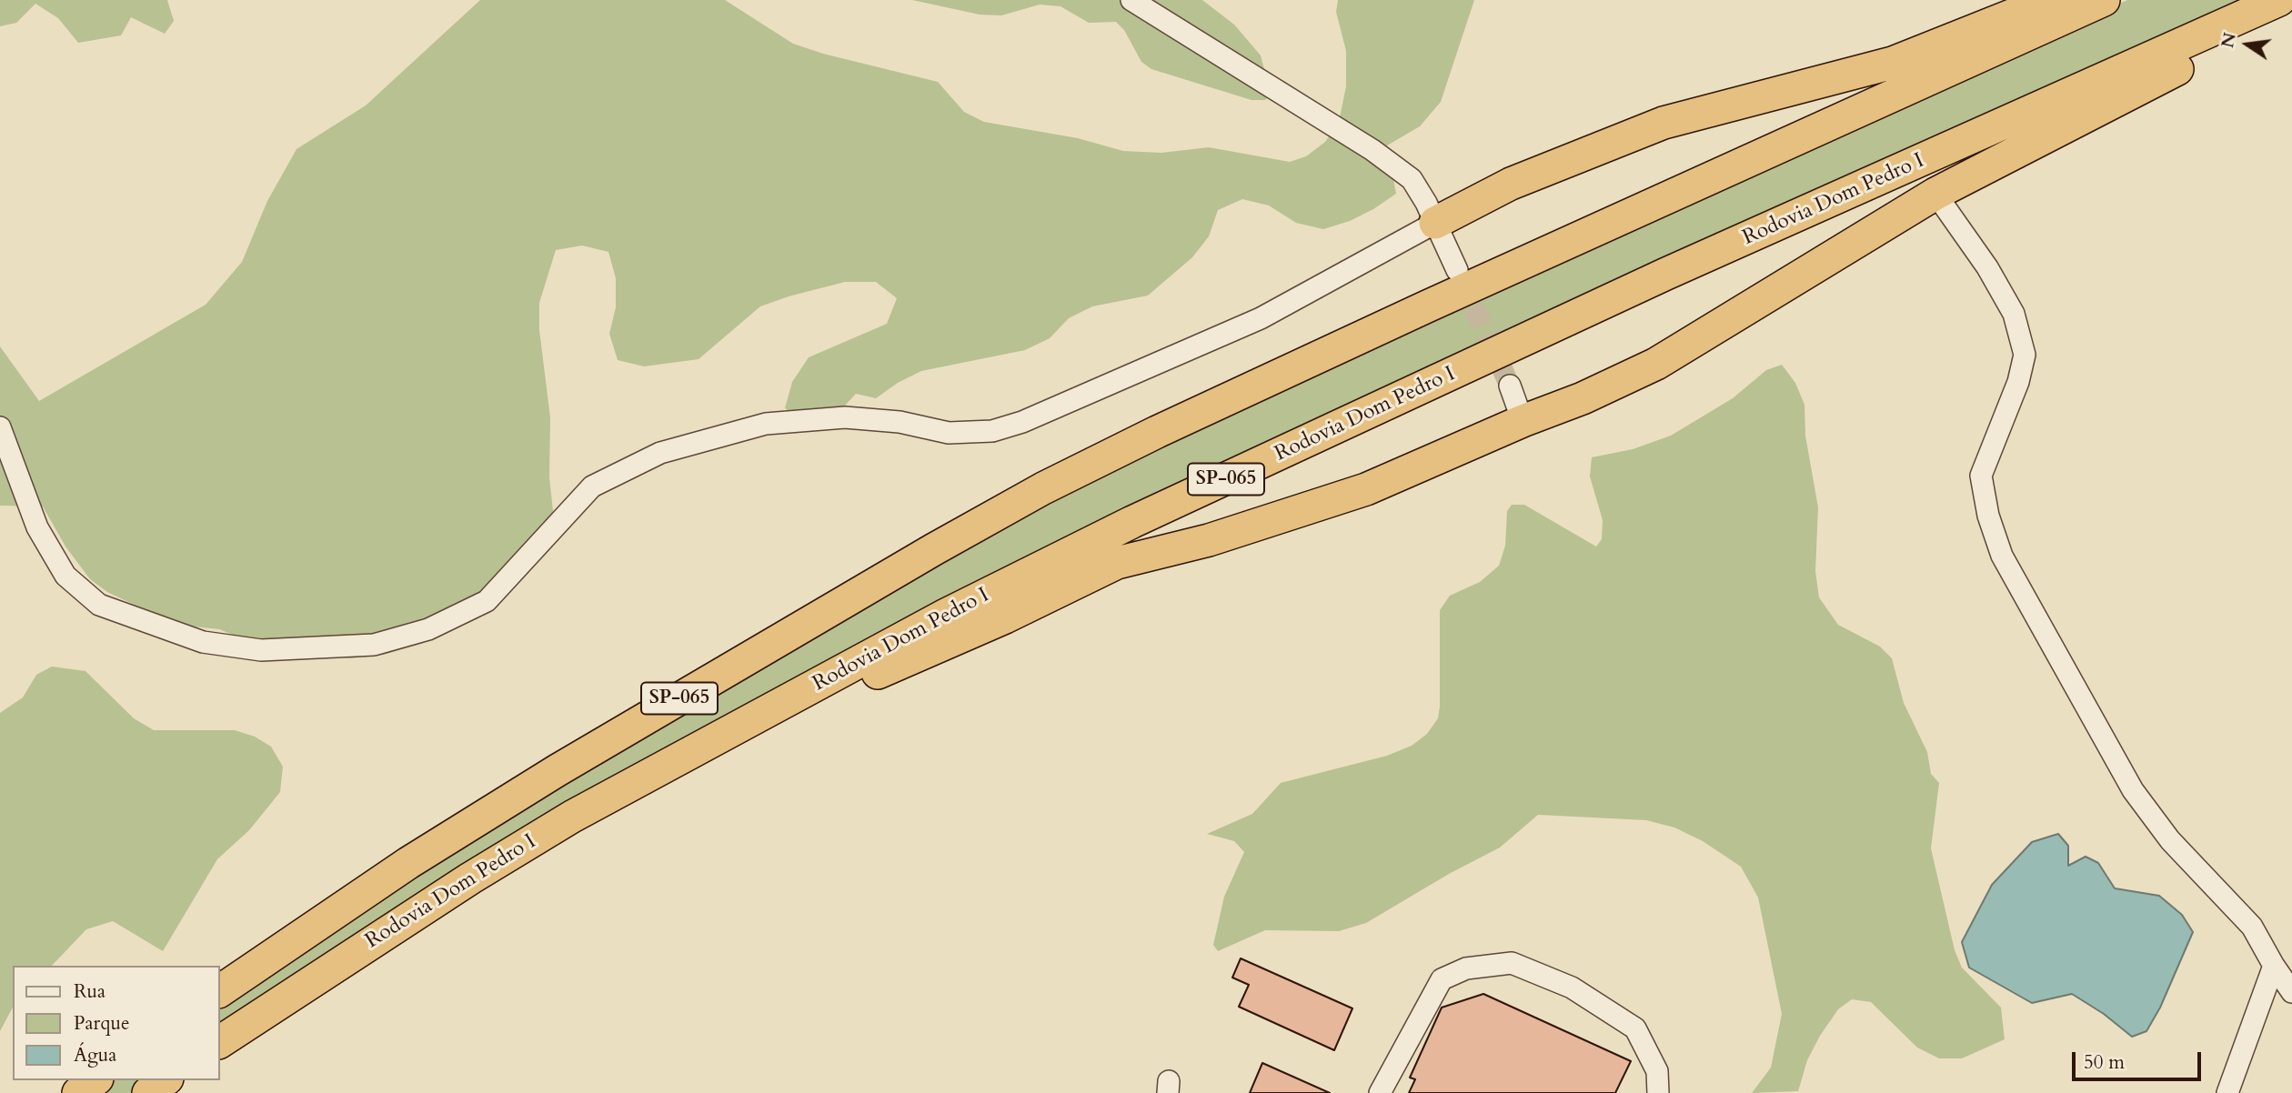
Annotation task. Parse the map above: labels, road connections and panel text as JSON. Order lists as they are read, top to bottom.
{
  "streets": {
    "highway": ["Rodovia Dom Pedro I", "SP-065"]
  },
  "legend": ["Rua", "Parque", "Água"],
  "scale_bar": "50 m",
  "north": "left"
}
